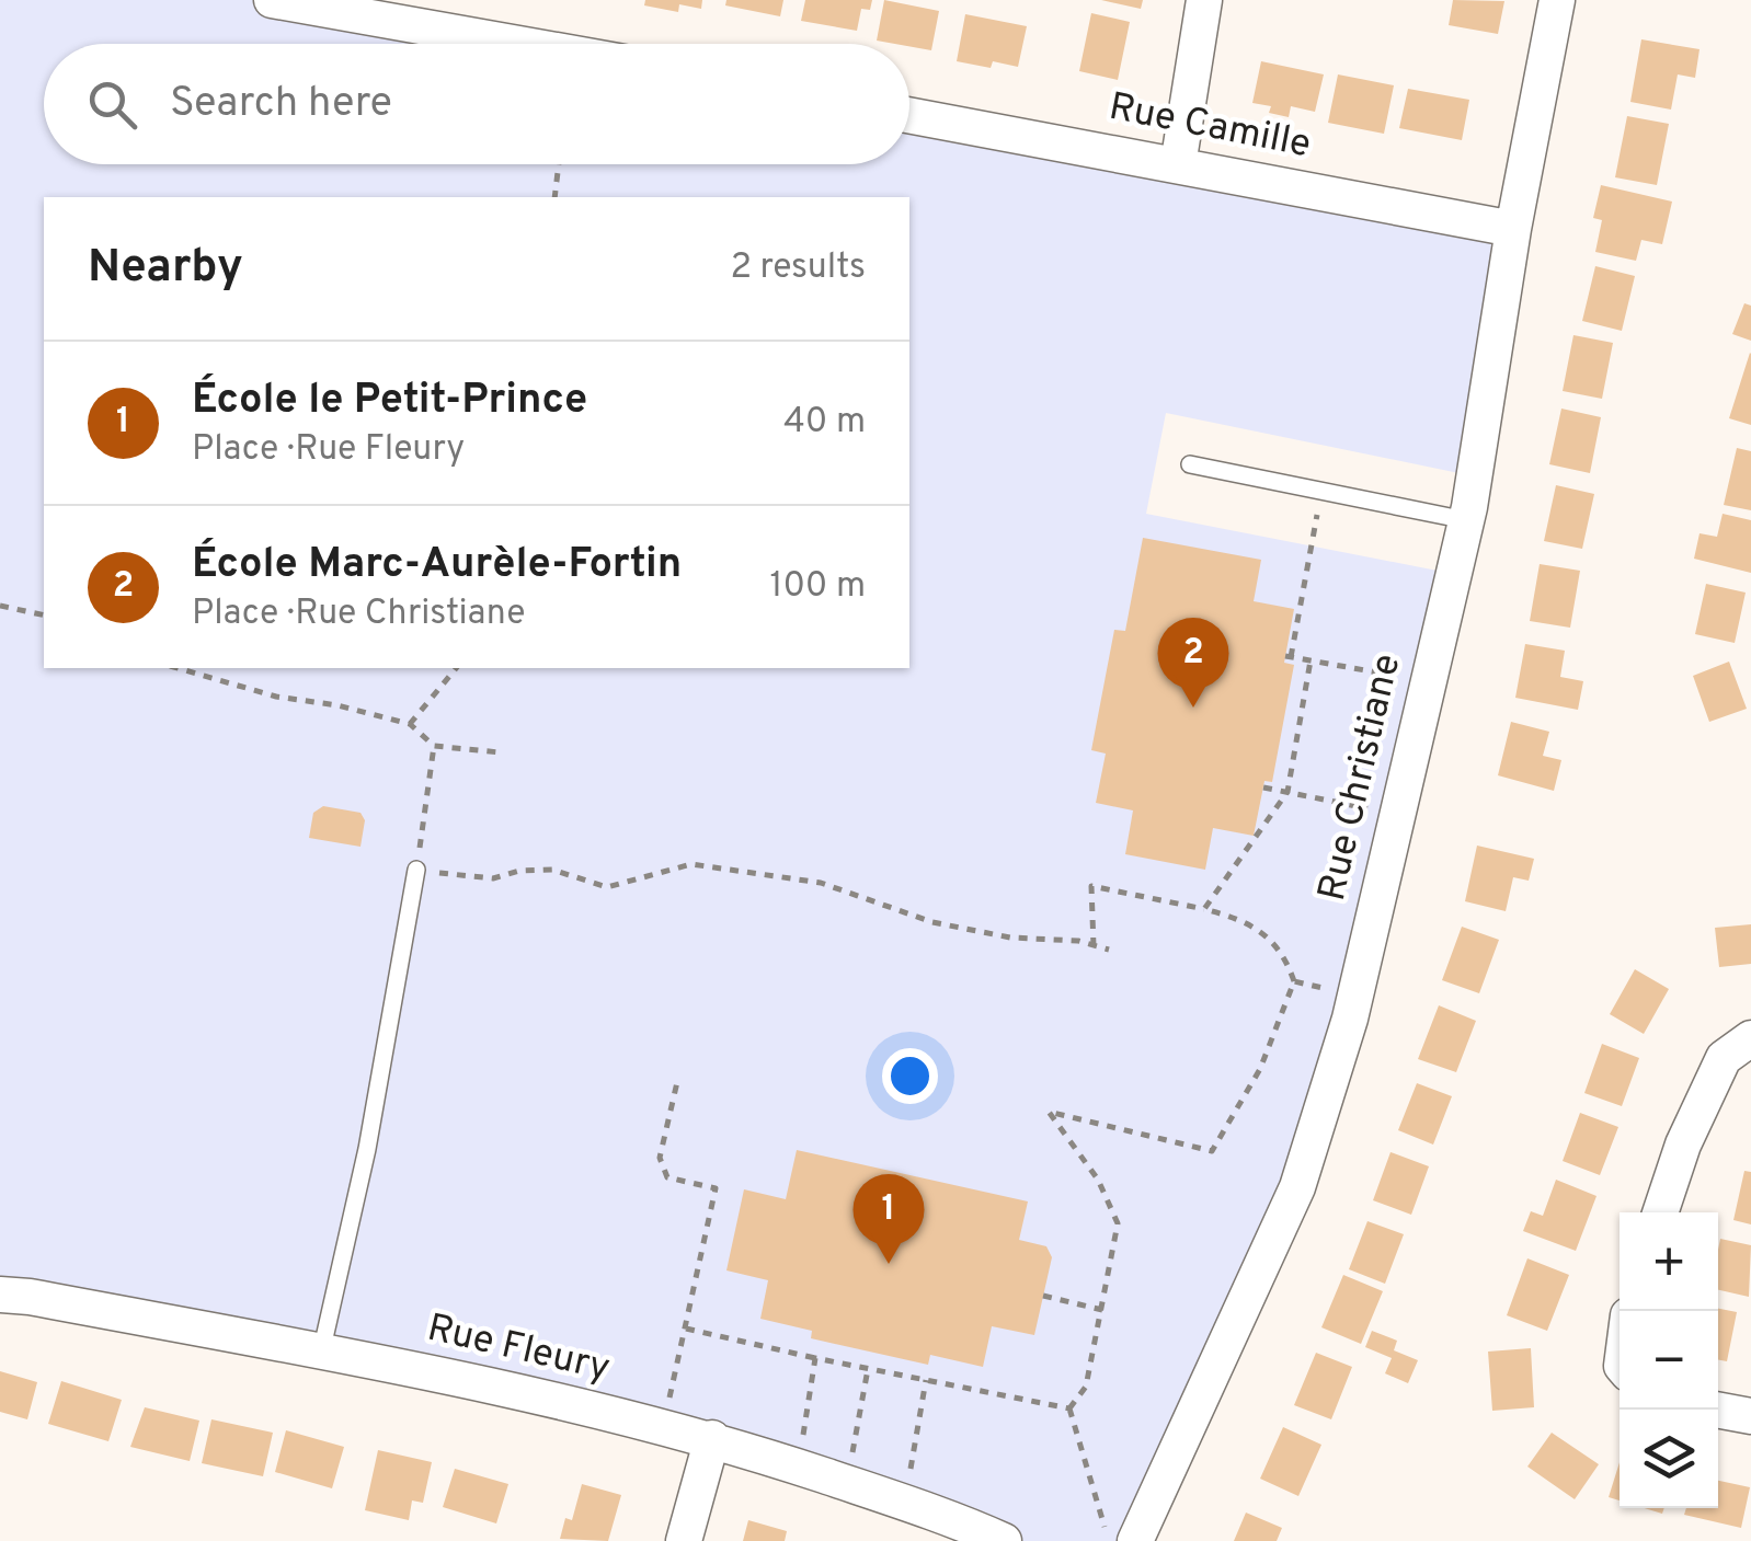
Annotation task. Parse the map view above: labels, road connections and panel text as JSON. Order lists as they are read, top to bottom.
{
  "streets": {
    "street": ["Rue Camille", "Rue Christiane", "Rue Fleury"]
  },
  "crossings": [
    ["Rue Camille", "Rue Christiane"]
  ],
  "page": {
    "search": "Search here",
    "heading": ["Nearby", "2 results"],
    "list": [
      {
        "mark": "1",
        "name": "École le Petit-Prince",
        "note": "Place · Rue Fleury",
        "value": "40 m"
      },
      {
        "mark": "2",
        "name": "École Marc-Aurèle-Fortin",
        "note": "Place · Rue Christiane",
        "value": "100 m"
      }
    ],
    "pins": ["2", "1"],
    "map_buttons": ["+", "−"]
  }
}
